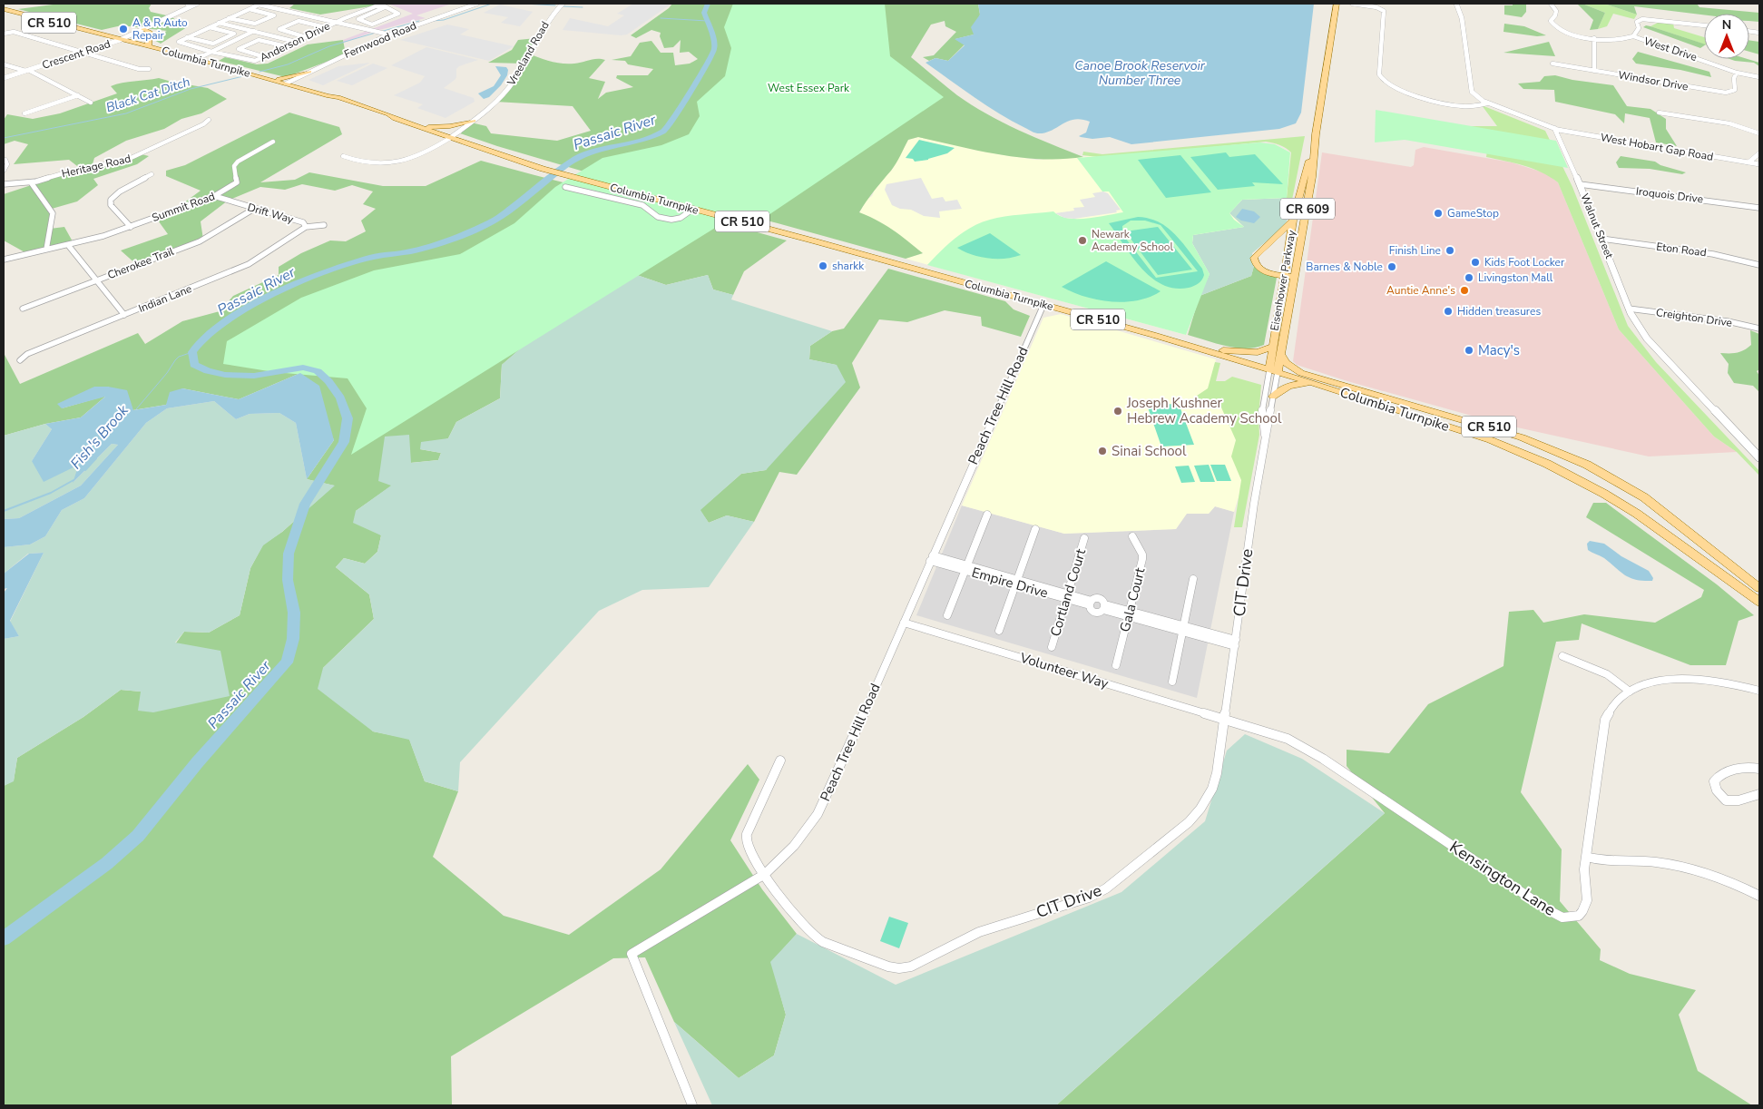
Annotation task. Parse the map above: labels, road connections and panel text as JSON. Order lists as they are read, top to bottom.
{
  "streets": {
    "main road": [
      "CR 510",
      "Columbia Turnpike",
      "CR 609",
      "Eisenhower Parkway"
    ],
    "street": [
      "Fernwood Road",
      "Anderson Drive",
      "West Drive",
      "Vreeland Road",
      "Crescent Road",
      "Windsor Drive",
      "West Hobart Gap Road",
      "Heritage Road",
      "Iroquois Drive",
      "Summit Road",
      "Drift Way",
      "Walnut Street",
      "Eton Road",
      "Cherokee Trail",
      "Indian Lane",
      "Creighton Drive",
      "Peach Tree Hill Road",
      "Empire Drive",
      "CIT Drive",
      "Cortland Court",
      "Gala Court",
      "Volunteer Way",
      "Kensington Lane"
    ]
  },
  "crossings": [
    ["Fernwood Road", "Columbia Turnpike"],
    ["West Drive", "Windsor Drive"],
    ["Vreeland Road", "Columbia Turnpike"],
    ["Crescent Road", "Columbia Turnpike"],
    ["Columbia Turnpike", "Eisenhower Parkway"],
    ["Columbia Turnpike", "Peach Tree Hill Road"],
    ["Columbia Turnpike", "CIT Drive"],
    ["West Hobart Gap Road", "Walnut Street"],
    ["Iroquois Drive", "Walnut Street"],
    ["Summit Road", "Drift Way"],
    ["Drift Way", "Cherokee Trail"],
    ["Drift Way", "Indian Lane"],
    ["Walnut Street", "Eton Road"],
    ["Walnut Street", "Creighton Drive"],
    ["Eisenhower Parkway", "CIT Drive"],
    ["Peach Tree Hill Road", "Empire Drive"],
    ["Peach Tree Hill Road", "CIT Drive"],
    ["Peach Tree Hill Road", "Volunteer Way"],
    ["Empire Drive", "CIT Drive"],
    ["Empire Drive", "Cortland Court"],
    ["Empire Drive", "Gala Court"],
    ["CIT Drive", "Volunteer Way"],
    ["CIT Drive", "Kensington Lane"],
    ["Volunteer Way", "Kensington Lane"]
  ],
  "water": [
    "Canoe Brook Reservoir Number Three",
    "Black Cat Ditch",
    "Passaic River",
    "Fish's Brook"
  ],
  "parks": ["West Essex Park"],
  "places": [
    "A & R Auto Repair",
    "GameStop",
    "Newark Academy School",
    "Finish Line",
    "Kids Foot Locker",
    "sharkk",
    "Barnes & Noble",
    "Livingston Mall",
    "Auntie Anne's",
    "Hidden treasures",
    "Macy's",
    "Joseph Kushner Hebrew Academy School",
    "Sinai School"
  ],
  "north": "top"
}
